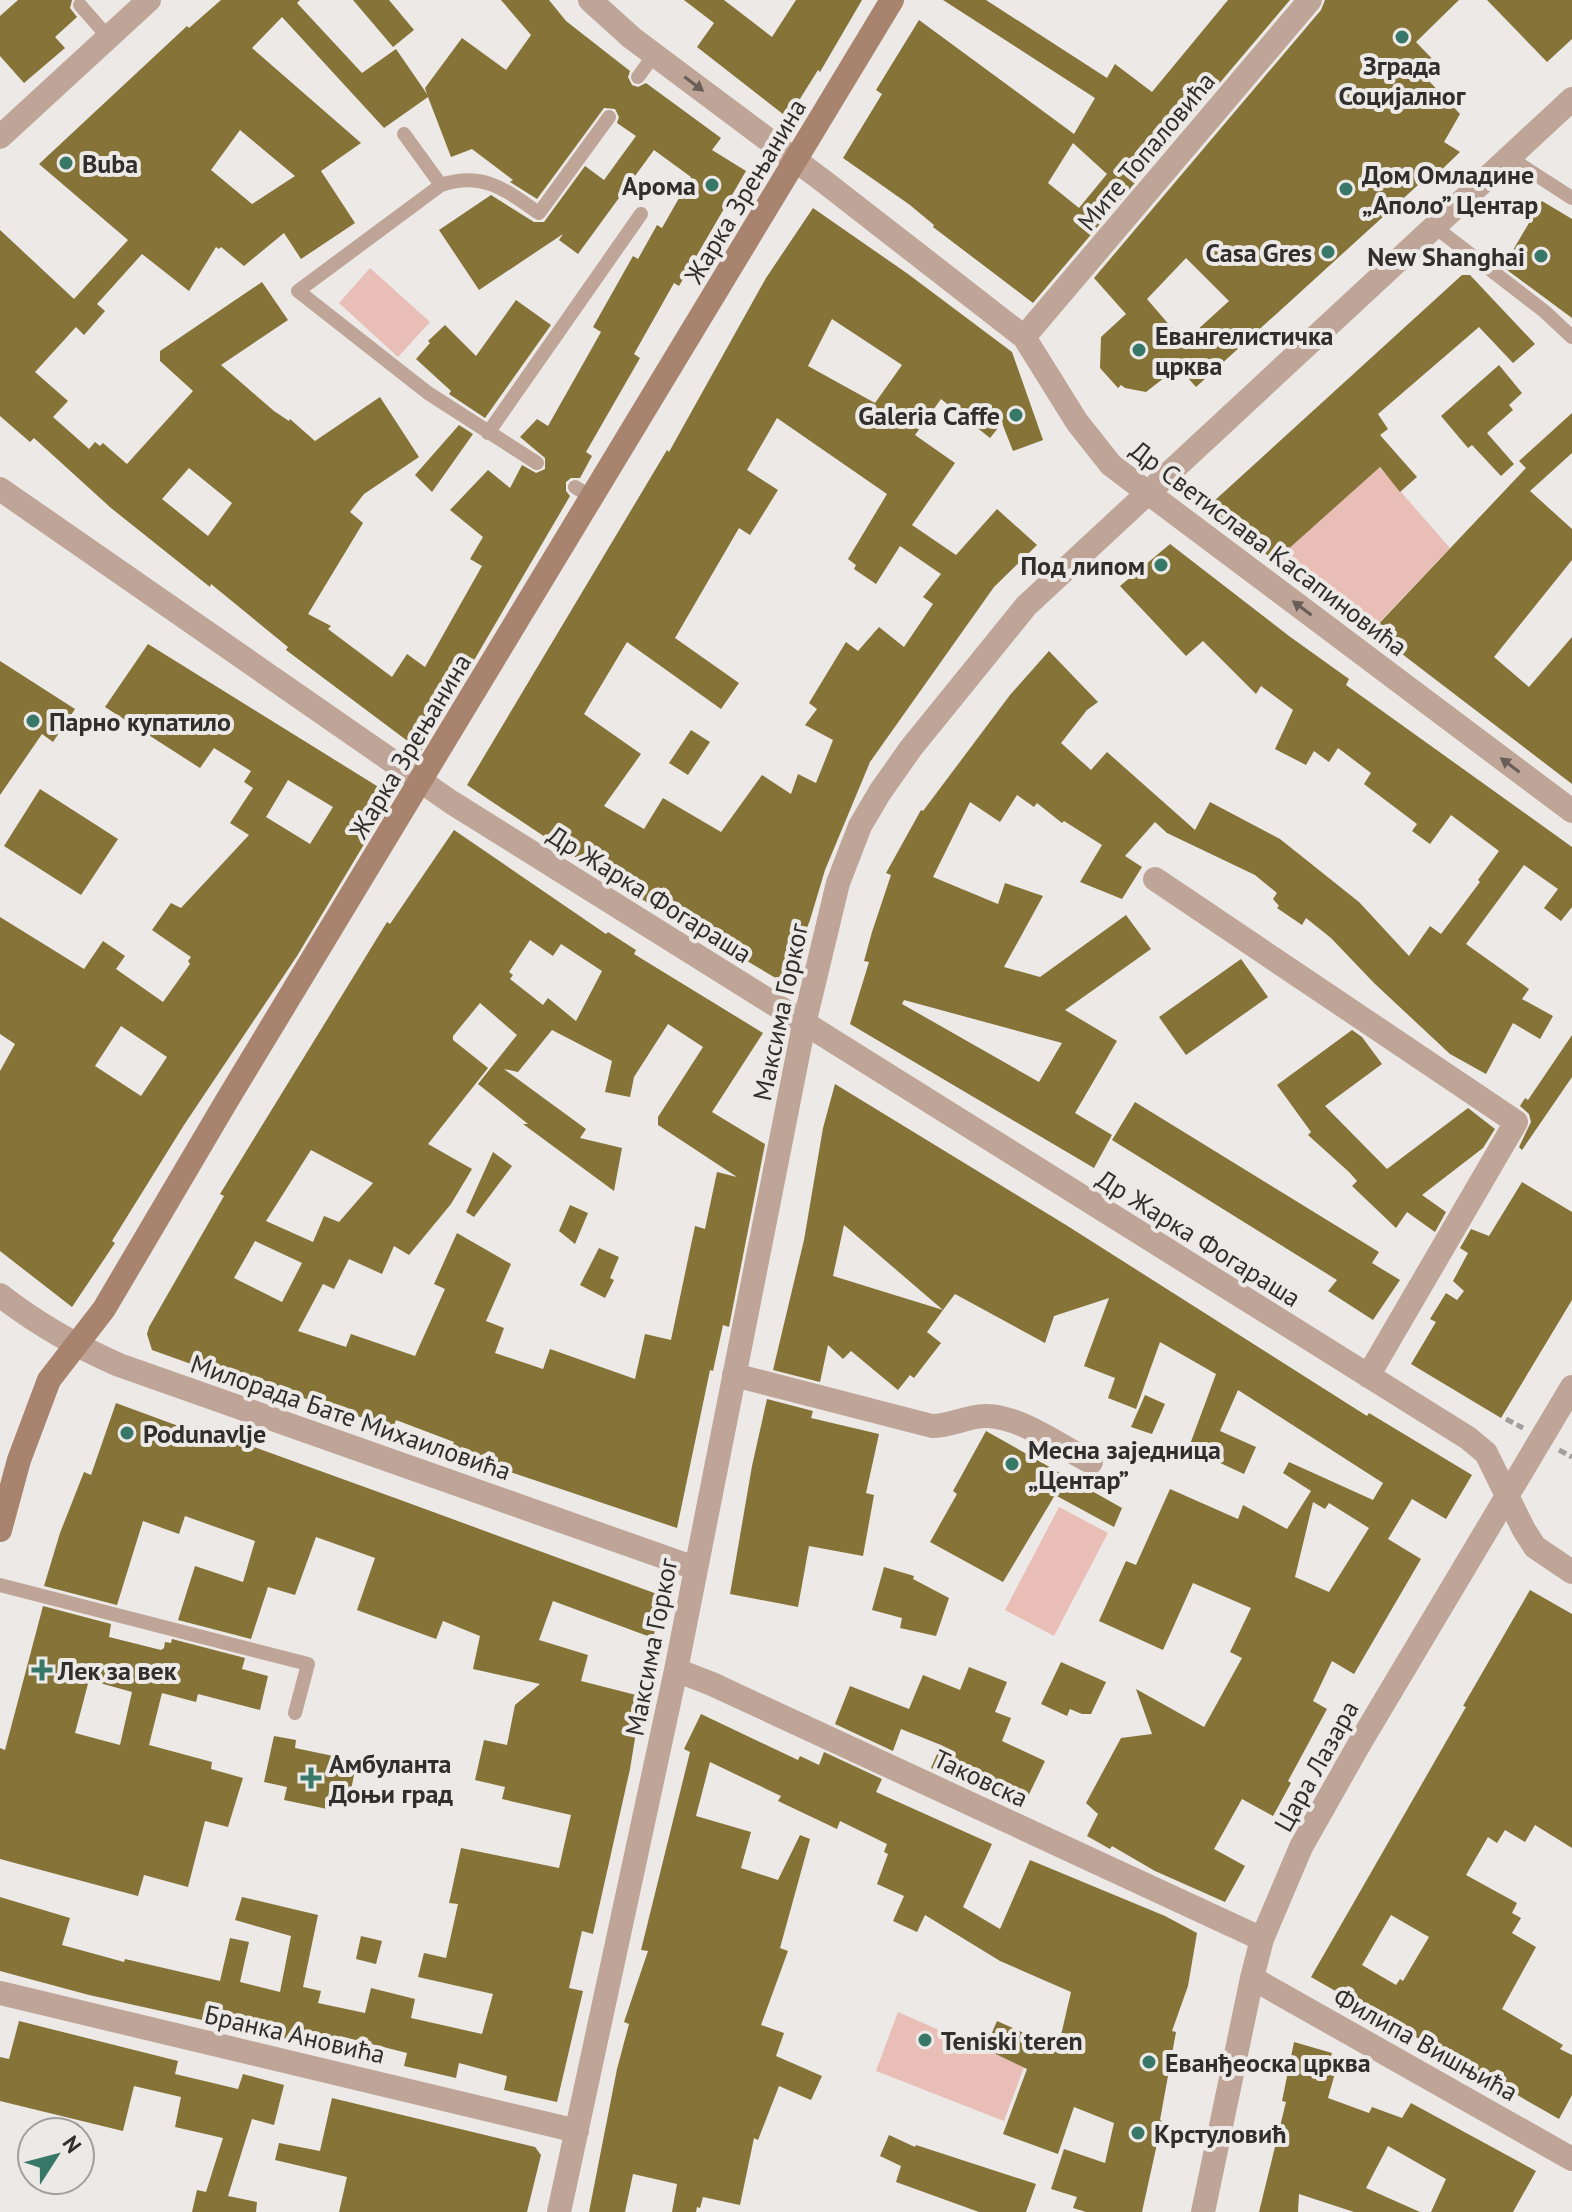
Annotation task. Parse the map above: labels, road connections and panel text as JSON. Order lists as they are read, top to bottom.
{
  "streets": {
    "street": [
      "Мите Топаловића",
      "Жарка Зрењанина",
      "Др Светислава Касапиновића",
      "Др Жарка Фогараша",
      "Максима Горког",
      "Милорада Бате Михаиловића",
      "Цара Лазара",
      "Таковска",
      "Бранка Ановића",
      "Филипа Вишњића"
    ]
  },
  "crossings": [
    ["Мите Топаловића", "Др Светислава Касапиновића"],
    ["Жарка Зрењанина", "Др Светислава Касапиновића"],
    ["Жарка Зрењанина", "Др Жарка Фогараша"],
    ["Жарка Зрењанина", "Милорада Бате Михаиловића"],
    ["Др Светислава Касапиновића", "Максима Горког"],
    ["Др Жарка Фогараша", "Максима Горког"],
    ["Др Жарка Фогараша", "Цара Лазара"],
    ["Максима Горког", "Милорада Бате Михаиловића"],
    ["Максима Горког", "Таковска"],
    ["Максима Горког", "Бранка Ановића"],
    ["Цара Лазара", "Таковска"],
    ["Цара Лазара", "Филипа Вишњића"]
  ],
  "places": {
    "other": [
      "Зграда Социјалног",
      "Buba",
      "Арома",
      "Дом Омладине „Аполо” Центар",
      "Casa Gres",
      "New Shanghai",
      "Евангелистичка црква",
      "Galeria Caffe",
      "Под липом",
      "Парно купатило",
      "Podunavlje",
      "Месна заједница „Центар”",
      "Teniski teren",
      "Еванђеоска црква",
      "Крстуловић"
    ],
    "health": ["Лек за век", "Амбуланта Доњи град"]
  },
  "north": "top right"
}
